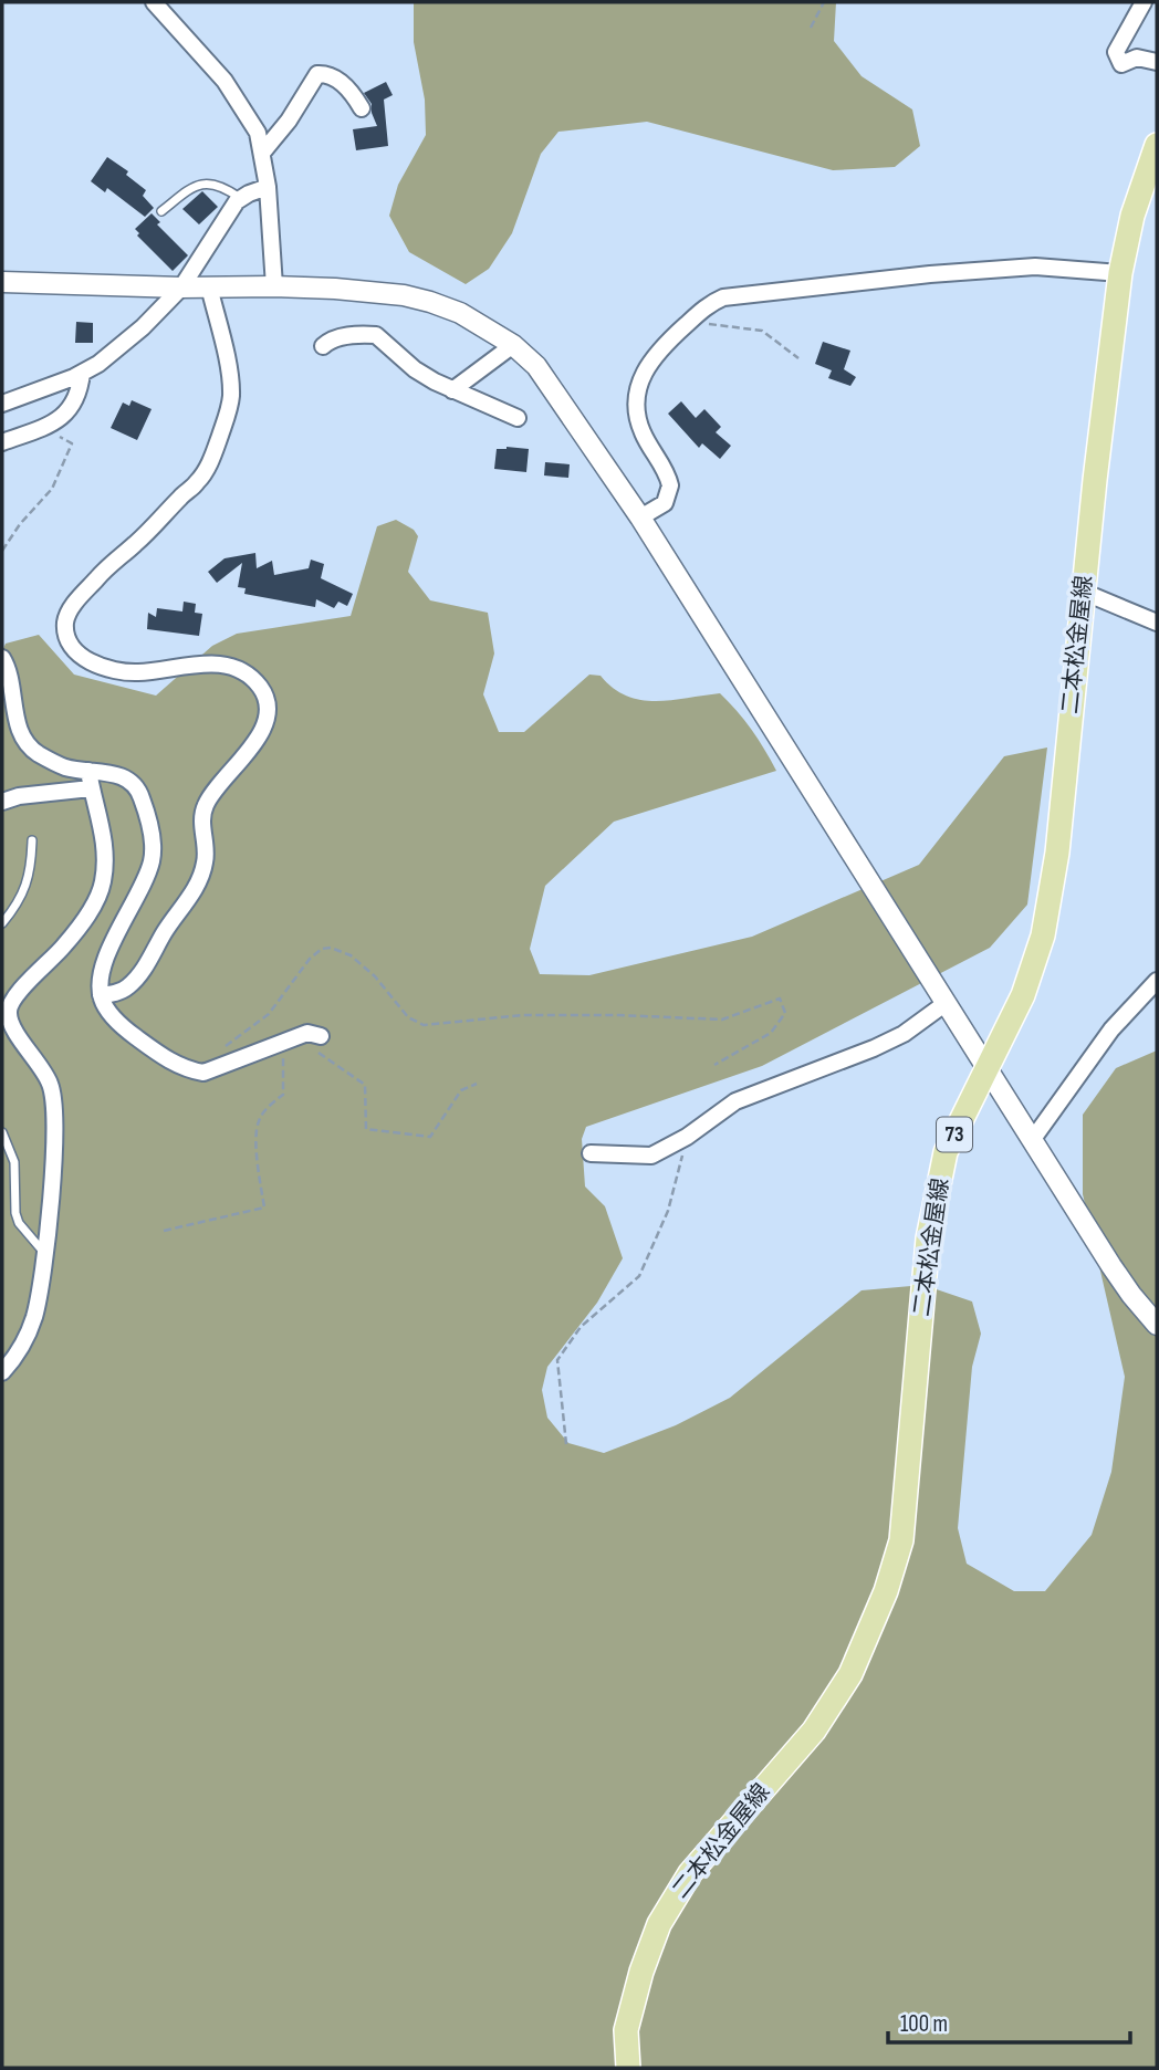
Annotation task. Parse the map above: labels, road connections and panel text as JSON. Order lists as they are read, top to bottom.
{
  "streets": {
    "main road": ["二本松金屋線", "73"]
  },
  "scale_bar": "100 m"
}
